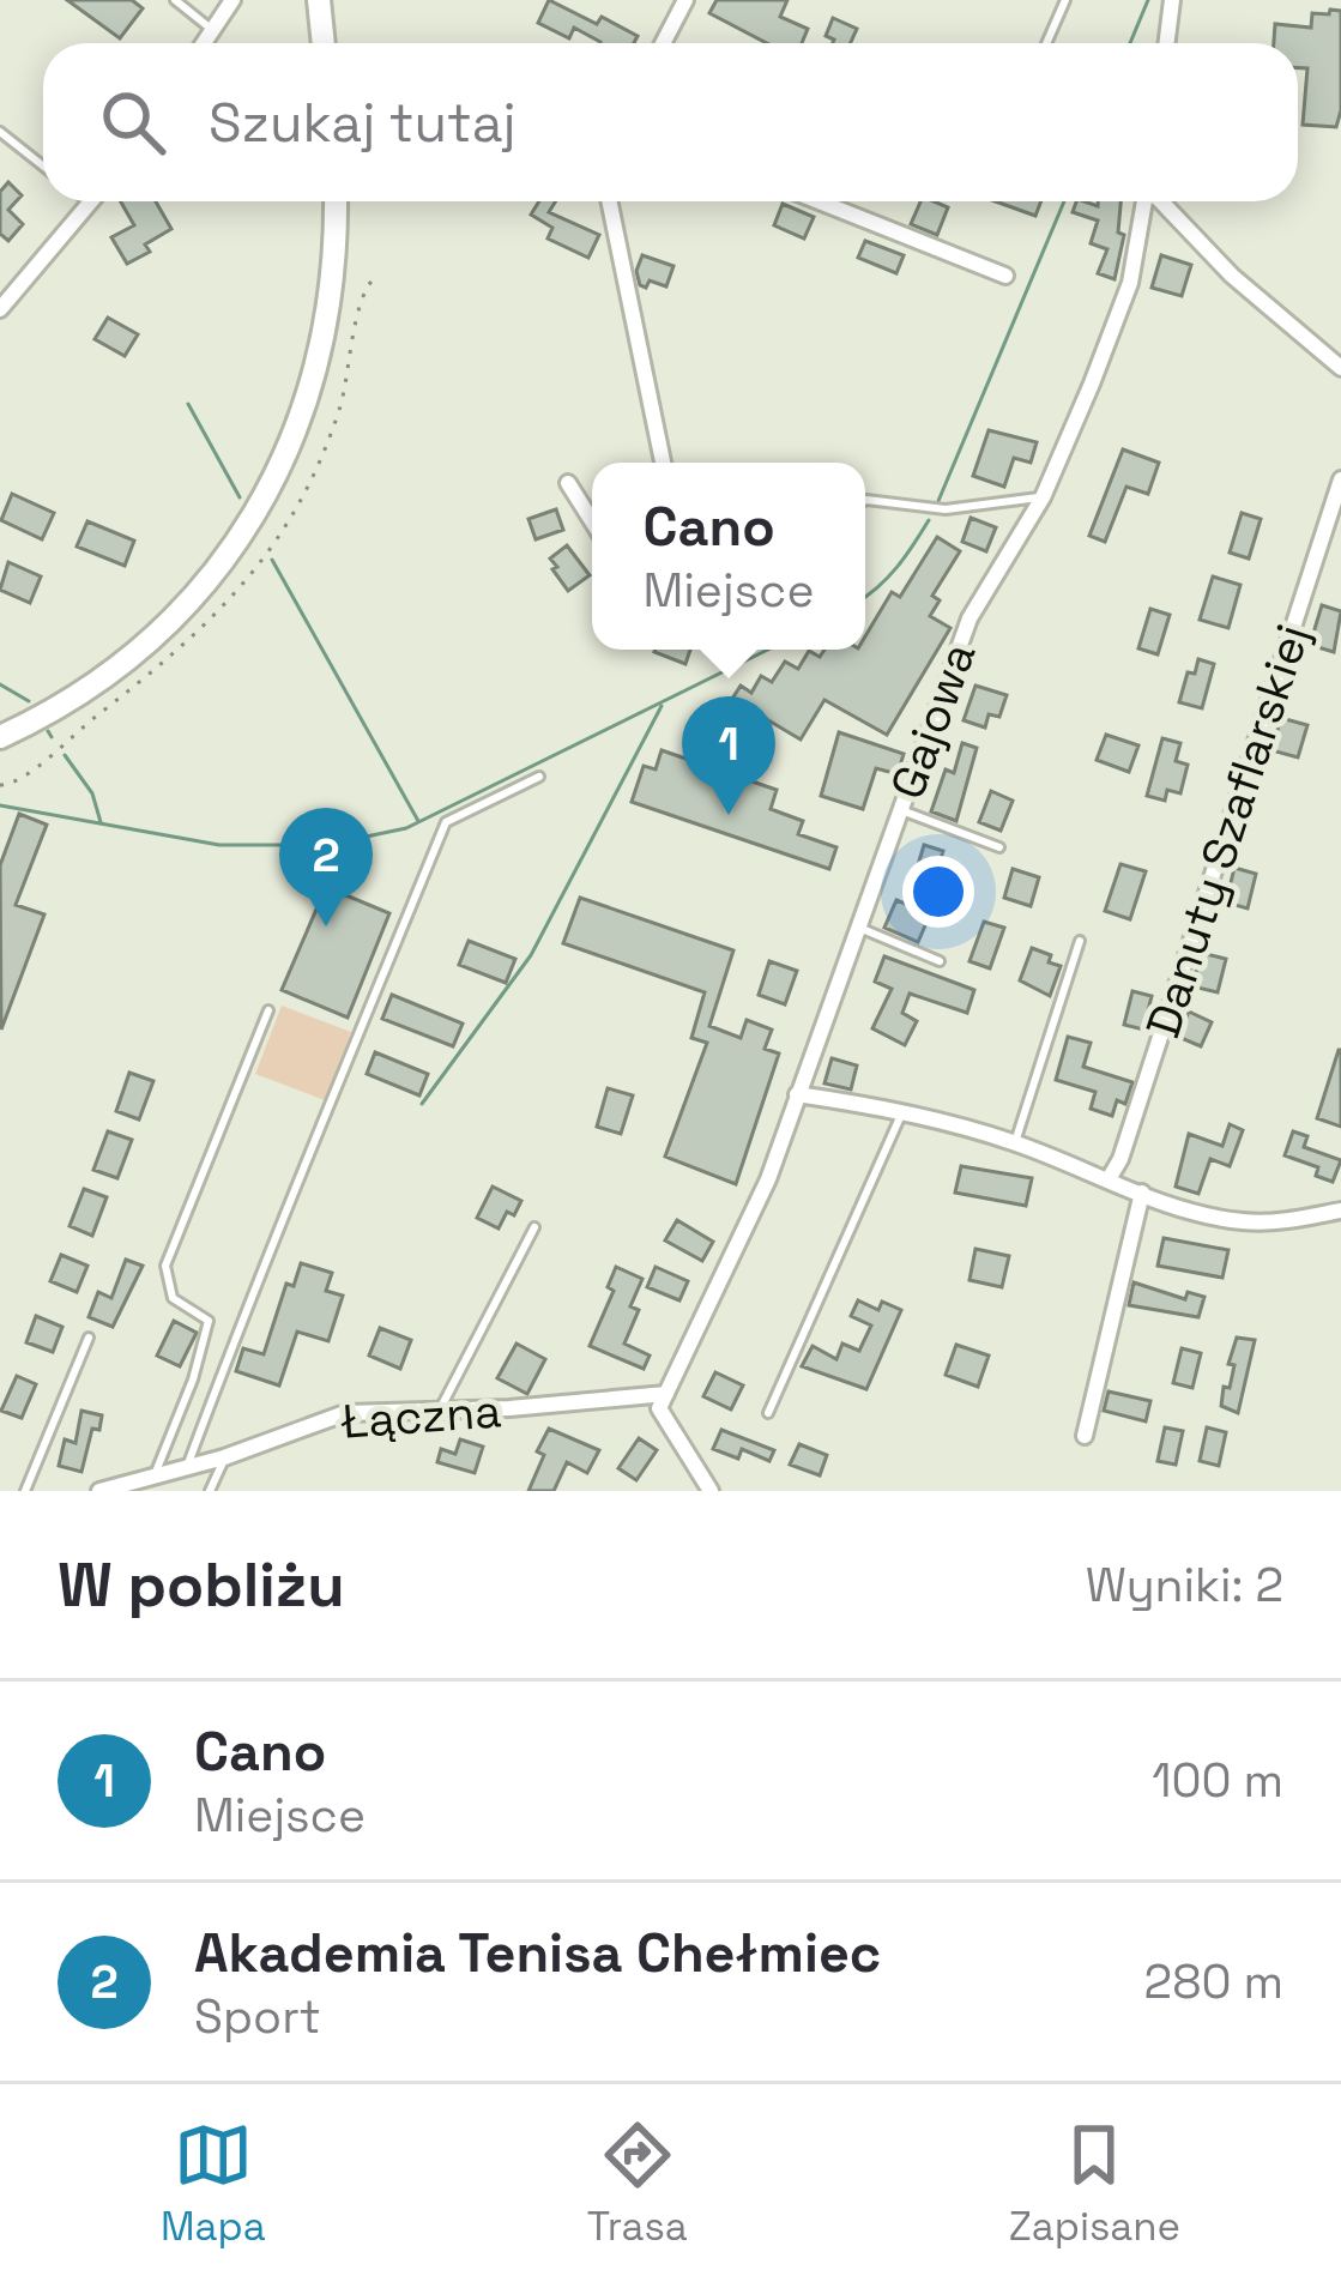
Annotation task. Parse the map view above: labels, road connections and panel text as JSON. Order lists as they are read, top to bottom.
{
  "streets": {
    "street": ["Gajowa", "Danuty Szaflarskiej", "Łączna"]
  },
  "crossings": [
    ["Gajowa", "Łączna"]
  ],
  "page": {
    "search": "Szukaj tutaj",
    "popup": ["Cano", "Miejsce"],
    "pins": ["1", "2"],
    "heading": ["W pobliżu", "Wyniki: 2"],
    "list": [
      {
        "mark": "1",
        "name": "Cano",
        "note": "Miejsce",
        "value": "100 m"
      },
      {
        "mark": "2",
        "name": "Akademia Tenisa Chełmiec",
        "note": "Sport",
        "value": "280 m"
      }
    ],
    "nav": ["Mapa", "Trasa", "Zapisane"]
  }
}
